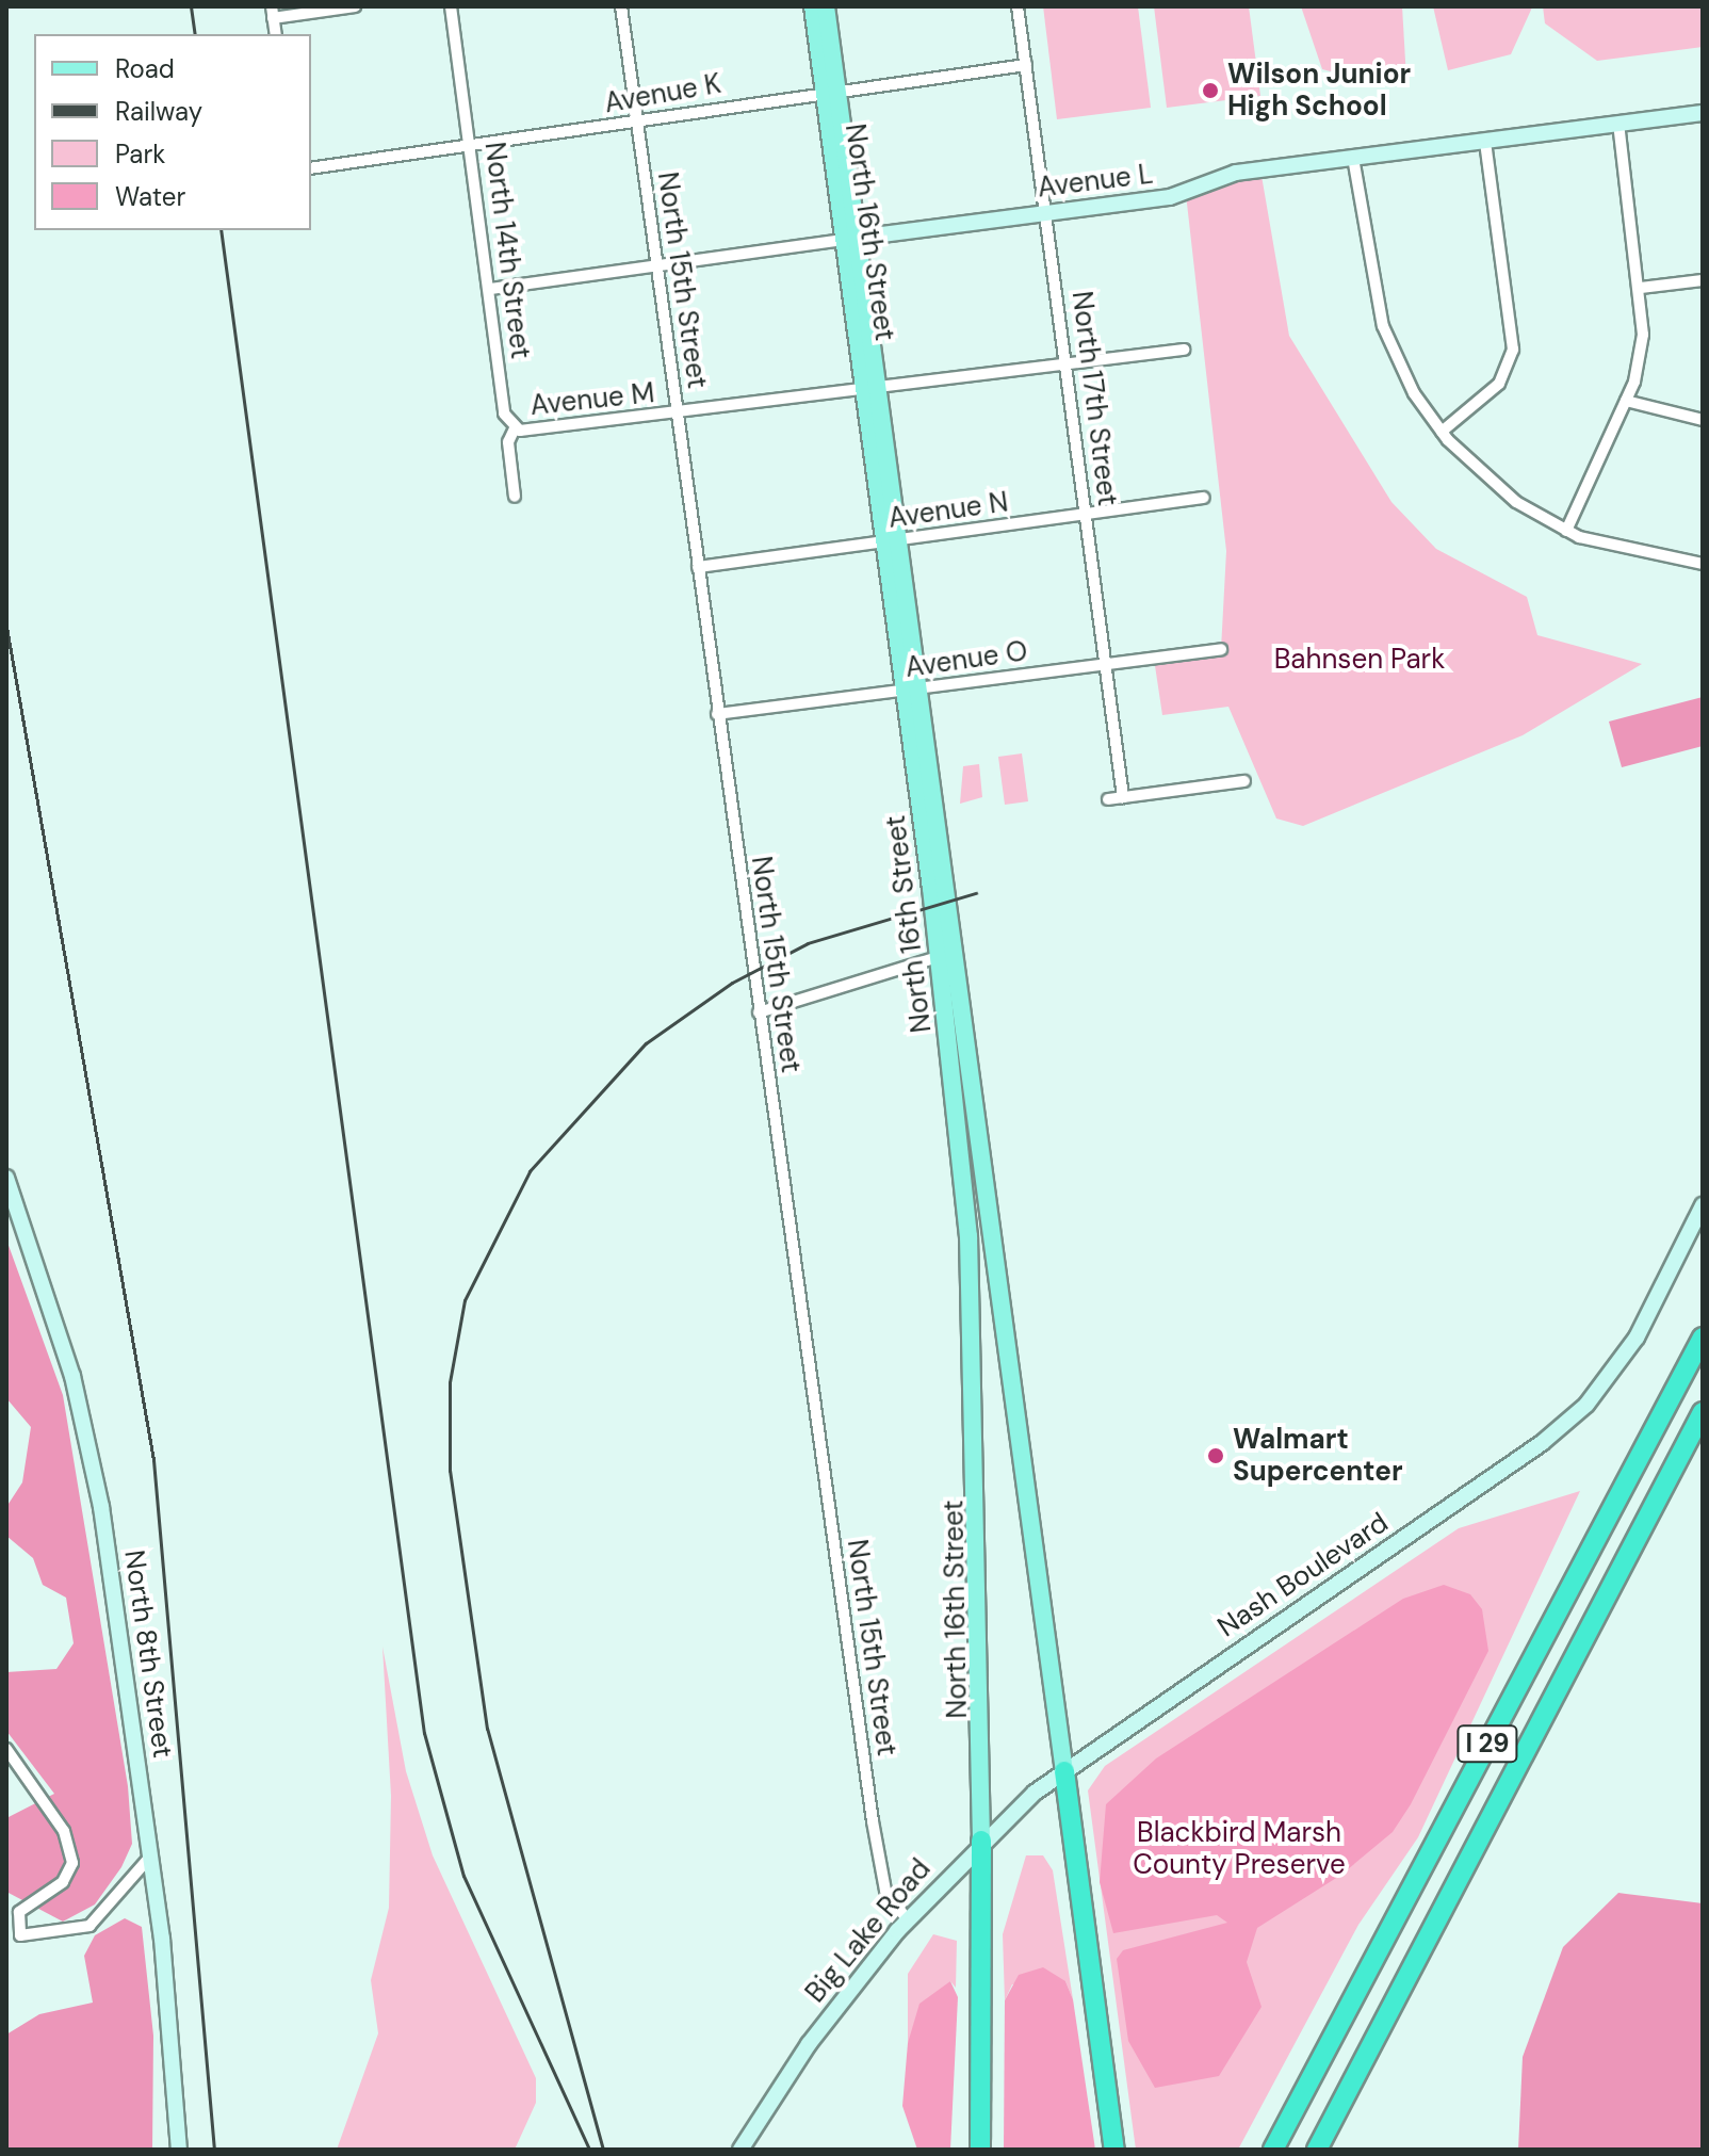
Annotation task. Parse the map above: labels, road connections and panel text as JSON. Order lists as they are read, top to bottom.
{
  "streets": {
    "highway": ["I 29"],
    "main road": ["North 16th Street"],
    "street": [
      "Avenue K",
      "Avenue L",
      "North 14th Street",
      "North 15th Street",
      "North 17th Street",
      "Avenue M",
      "Avenue N",
      "Avenue O",
      "Nash Boulevard",
      "North 8th Street",
      "Big Lake Road"
    ]
  },
  "crossings": [
    ["Avenue K", "North 16th Street"],
    ["Avenue K", "North 14th Street"],
    ["Avenue K", "North 15th Street"],
    ["Avenue K", "North 17th Street"],
    ["Avenue L", "North 16th Street"],
    ["Avenue L", "North 14th Street"],
    ["Avenue L", "North 15th Street"],
    ["Avenue L", "North 17th Street"],
    ["North 16th Street", "Avenue M"],
    ["North 16th Street", "Avenue N"],
    ["North 16th Street", "Avenue O"],
    ["North 16th Street", "Nash Boulevard"],
    ["North 16th Street", "Big Lake Road"],
    ["North 14th Street", "Avenue M"],
    ["North 15th Street", "Avenue M"],
    ["North 15th Street", "Avenue N"],
    ["North 15th Street", "Avenue O"],
    ["North 15th Street", "Big Lake Road"],
    ["North 17th Street", "Avenue M"],
    ["North 17th Street", "Avenue N"],
    ["North 17th Street", "Avenue O"],
    ["Nash Boulevard", "Big Lake Road"]
  ],
  "parks": ["Bahnsen Park", "Blackbird Marsh County Preserve"],
  "places": ["Wilson Junior High School", "Walmart Supercenter"],
  "legend": [
    "Road",
    "Railway",
    "Park",
    "Water"
  ]
}
